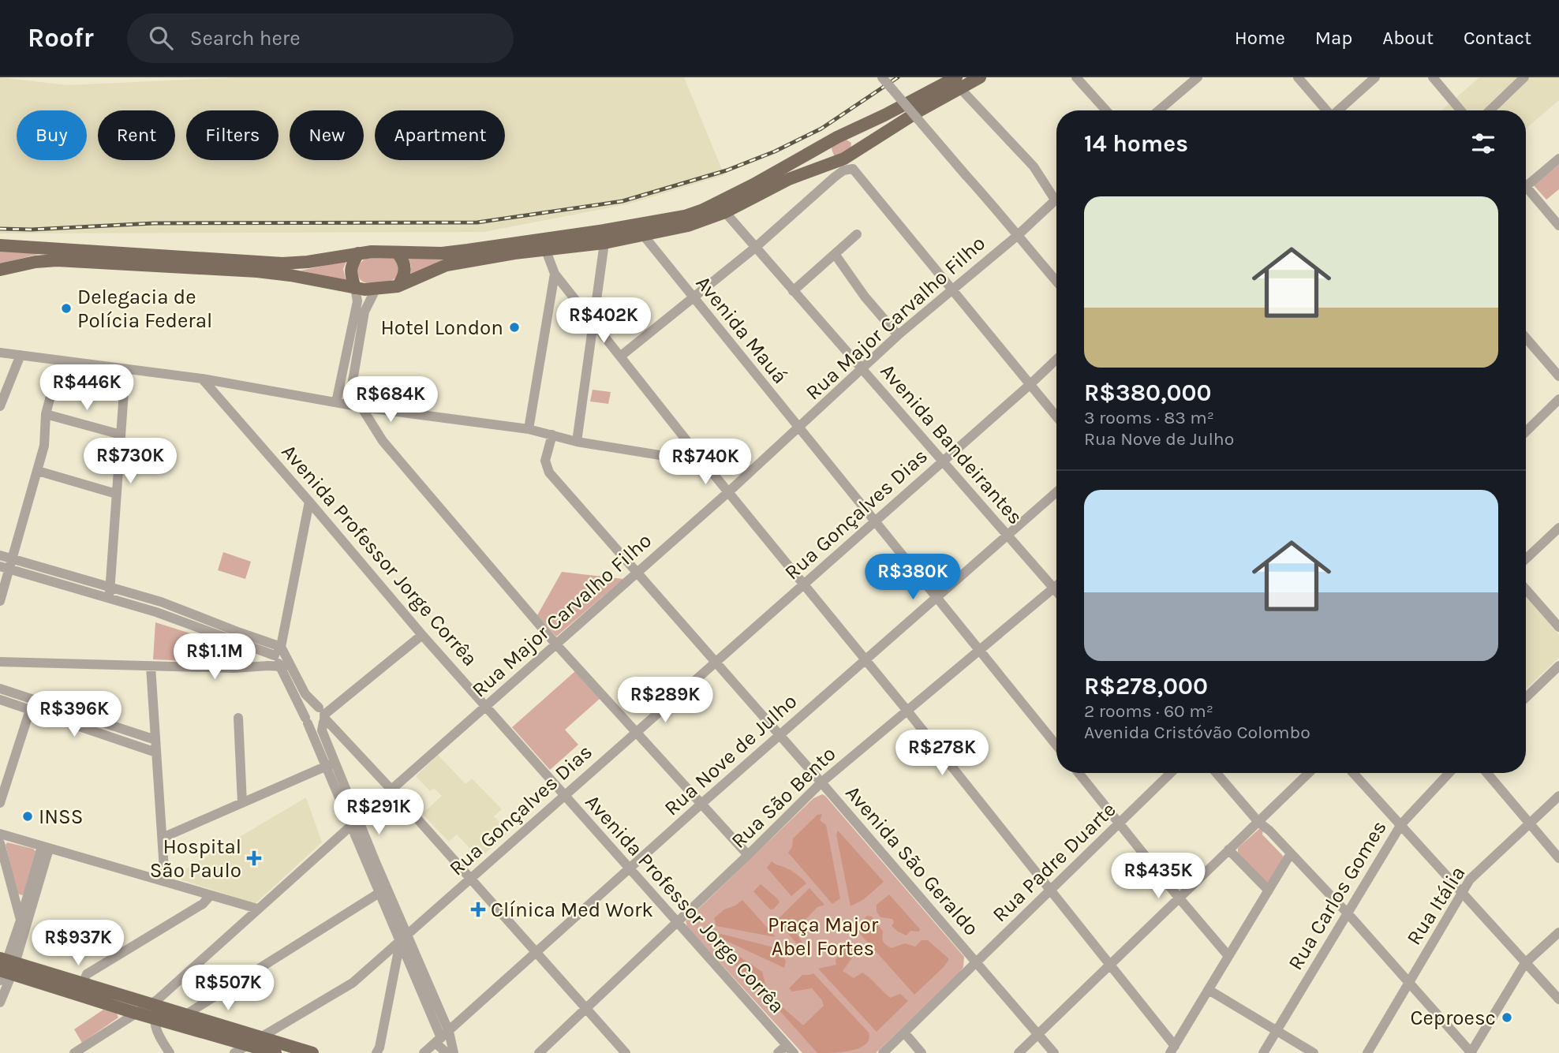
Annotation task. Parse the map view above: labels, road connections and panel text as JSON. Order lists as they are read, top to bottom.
{
  "streets": {
    "street": [
      "Rua Major Carvalho Filho",
      "Avenida Mauá",
      "Avenida Bandeirantes",
      "Rua Gonçalves Dias",
      "Avenida Professor Jorge Corrêa",
      "Rua Nove de Julho",
      "Rua São Bento",
      "Avenida São Geraldo",
      "Rua Padre Duarte",
      "Rua Carlos Gomes",
      "Rua Itália"
    ]
  },
  "crossings": [
    ["Rua Major Carvalho Filho", "Avenida Mauá"],
    ["Rua Major Carvalho Filho", "Avenida Bandeirantes"],
    ["Rua Major Carvalho Filho", "Avenida Professor Jorge Corrêa"],
    ["Rua Major Carvalho Filho", "Avenida São Geraldo"],
    ["Avenida Mauá", "Rua Gonçalves Dias"],
    ["Avenida Mauá", "Rua Nove de Julho"],
    ["Avenida Mauá", "Rua São Bento"],
    ["Avenida Bandeirantes", "Rua Gonçalves Dias"],
    ["Avenida Bandeirantes", "Rua Nove de Julho"],
    ["Avenida Bandeirantes", "Rua São Bento"],
    ["Rua Gonçalves Dias", "Avenida Professor Jorge Corrêa"],
    ["Rua Gonçalves Dias", "Avenida São Geraldo"],
    ["Avenida Professor Jorge Corrêa", "Rua Nove de Julho"],
    ["Avenida Professor Jorge Corrêa", "Rua São Bento"],
    ["Rua Nove de Julho", "Avenida São Geraldo"],
    ["Rua São Bento", "Avenida São Geraldo"],
    ["Avenida São Geraldo", "Rua Padre Duarte"]
  ],
  "parks": ["Praça Major Abel Fortes"],
  "places": {
    "other": [
      "Delegacia de Polícia Federal",
      "Hotel London",
      "INSS",
      "Ceproesc"
    ],
    "health": ["Hospital São Paulo", "Clínica Med Work"]
  },
  "page": {
    "header": "Roofr",
    "search": "Search here",
    "nav": [
      "Home",
      "Map",
      "About",
      "Contact"
    ],
    "chip": [
      "Buy",
      "Rent",
      "Filters",
      "New",
      "Apartment"
    ],
    "heading": "14 homes",
    "list": [
      {
        "name": "R$380,000",
        "note": "3 rooms · 83 m² · Rua Nove de Julho"
      },
      {
        "name": "R$278,000",
        "note": "2 rooms · 60 m² · Avenida Cristóvão Colombo"
      }
    ],
    "price": [
      "R$402K",
      "R$446K",
      "R$684K",
      "R$730K",
      "R$740K",
      "R$380K",
      "R$1.1M",
      "R$289K",
      "R$396K",
      "R$278K",
      "R$291K",
      "R$435K",
      "R$937K",
      "R$507K"
    ]
  }
}
